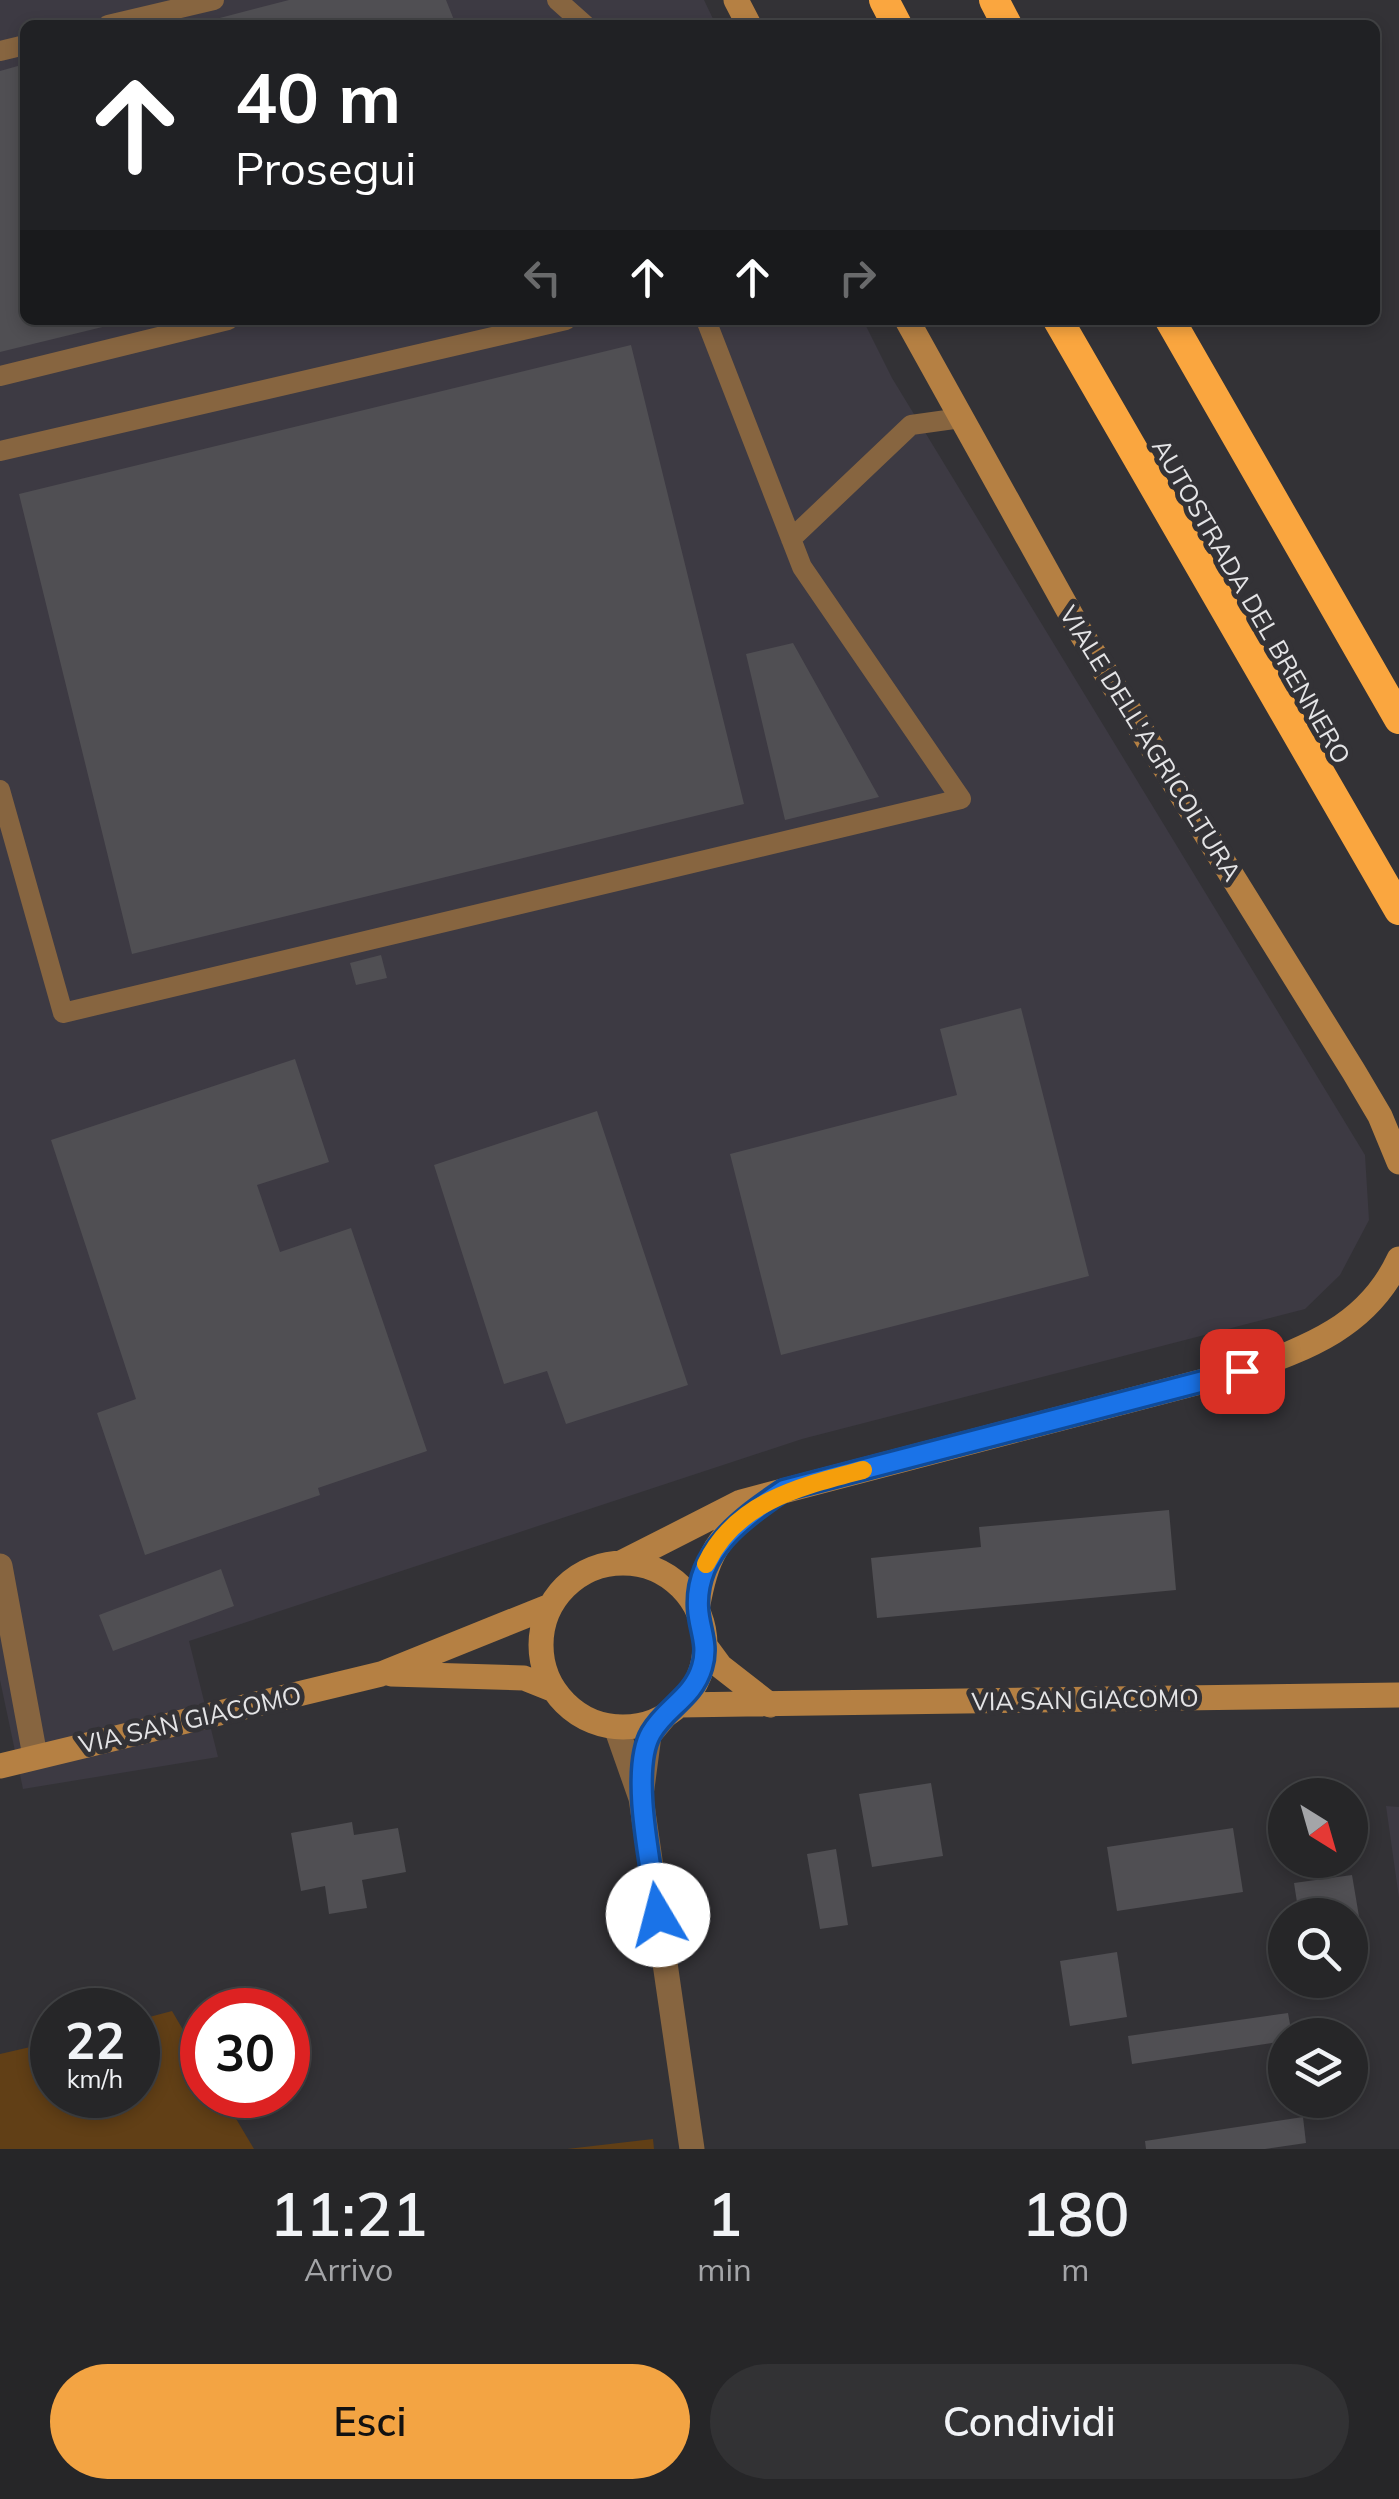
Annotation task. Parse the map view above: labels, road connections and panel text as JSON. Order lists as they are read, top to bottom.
{
  "streets": {
    "highway": ["AUTOSTRADA DEL BRENNERO"],
    "street": ["VIALE DELL'AGRICOLTURA", "VIA SAN GIACOMO"]
  },
  "north": "bottom right",
  "page": {
    "turn": ["40 m", "Prosegui"],
    "speed": "22 km/h",
    "limit": "30",
    "eta": [
      "11:21",
      "Arrivo",
      "1",
      "min",
      "180",
      "m"
    ],
    "buttons": ["Esci", "Condividi"]
  }
}
